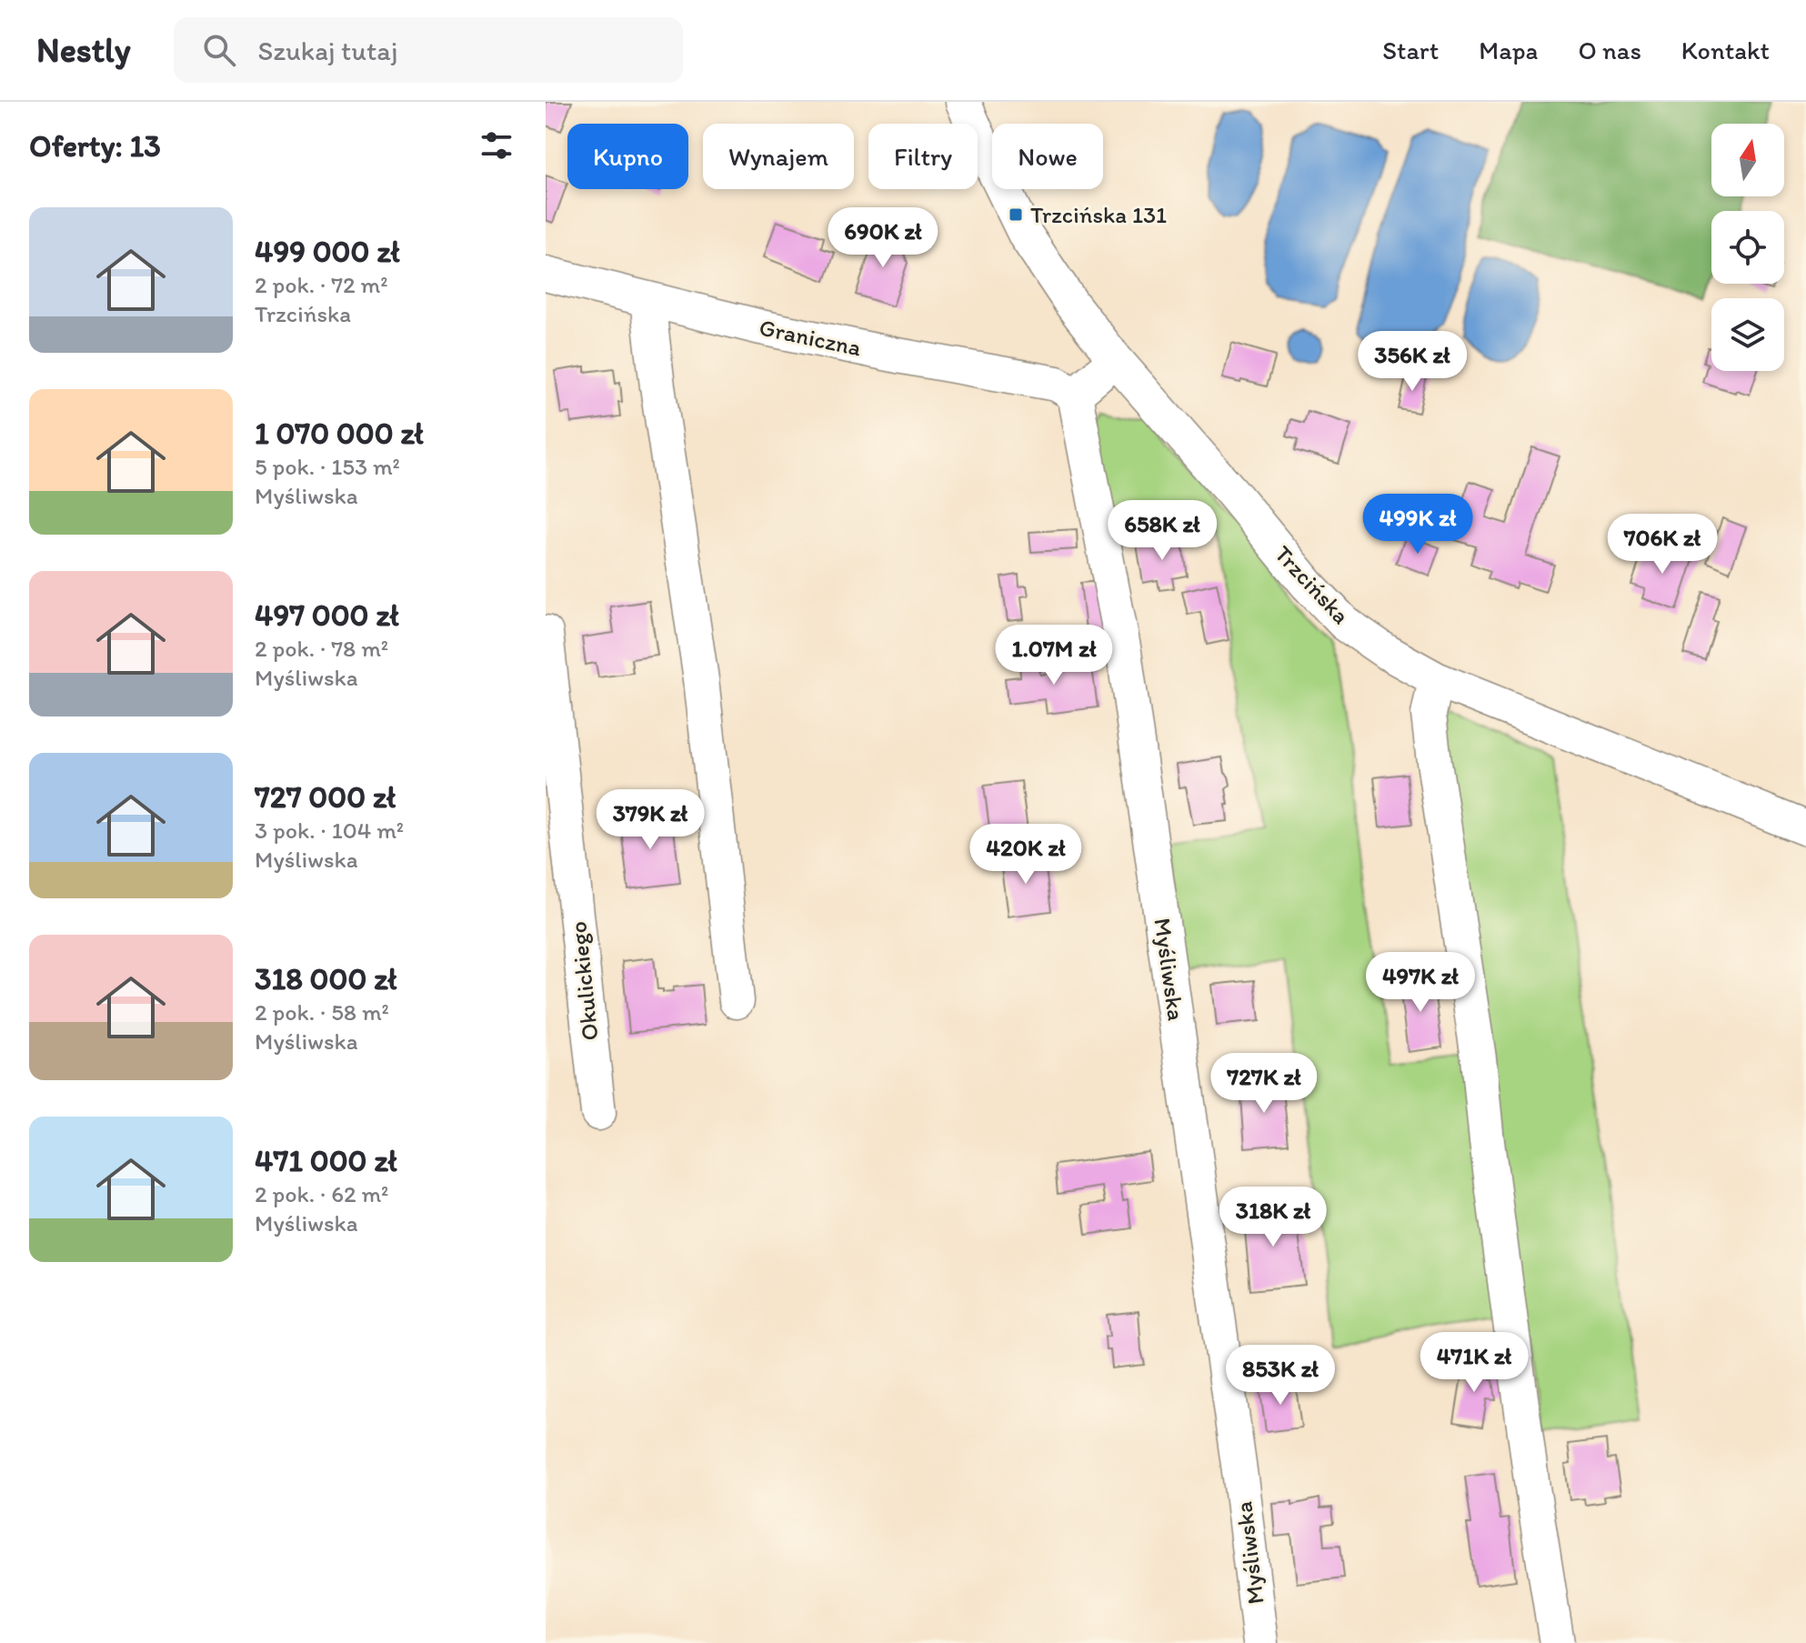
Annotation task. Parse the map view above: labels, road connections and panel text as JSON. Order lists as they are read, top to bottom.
{
  "streets": {
    "street": [
      "Graniczna",
      "Trzcińska",
      "Myśliwska",
      "Okulickiego"
    ]
  },
  "crossings": [
    ["Graniczna", "Myśliwska"]
  ],
  "places": {
    "transit": ["Trzcińska 131"]
  },
  "north": "top",
  "page": {
    "header": "Nestly",
    "search": "Szukaj tutaj",
    "nav": [
      "Start",
      "Mapa",
      "O nas",
      "Kontakt"
    ],
    "heading": "Oferty: 13",
    "chip": [
      "Kupno",
      "Wynajem",
      "Filtry",
      "Nowe"
    ],
    "list": [
      {
        "name": "499 000 zł",
        "note": "2 pok. · 72 m² · Trzcińska"
      },
      {
        "name": "1 070 000 zł",
        "note": "5 pok. · 153 m² · Myśliwska"
      },
      {
        "name": "497 000 zł",
        "note": "2 pok. · 78 m² · Myśliwska"
      },
      {
        "name": "727 000 zł",
        "note": "3 pok. · 104 m² · Myśliwska"
      },
      {
        "name": "318 000 zł",
        "note": "2 pok. · 58 m² · Myśliwska"
      },
      {
        "name": "471 000 zł",
        "note": "2 pok. · 62 m² · Myśliwska"
      }
    ],
    "price": [
      "690K zł",
      "356K zł",
      "499K zł",
      "658K zł",
      "706K zł",
      "1.07M zł",
      "379K zł",
      "420K zł",
      "497K zł",
      "727K zł",
      "318K zł",
      "471K zł",
      "853K zł"
    ]
  }
}
